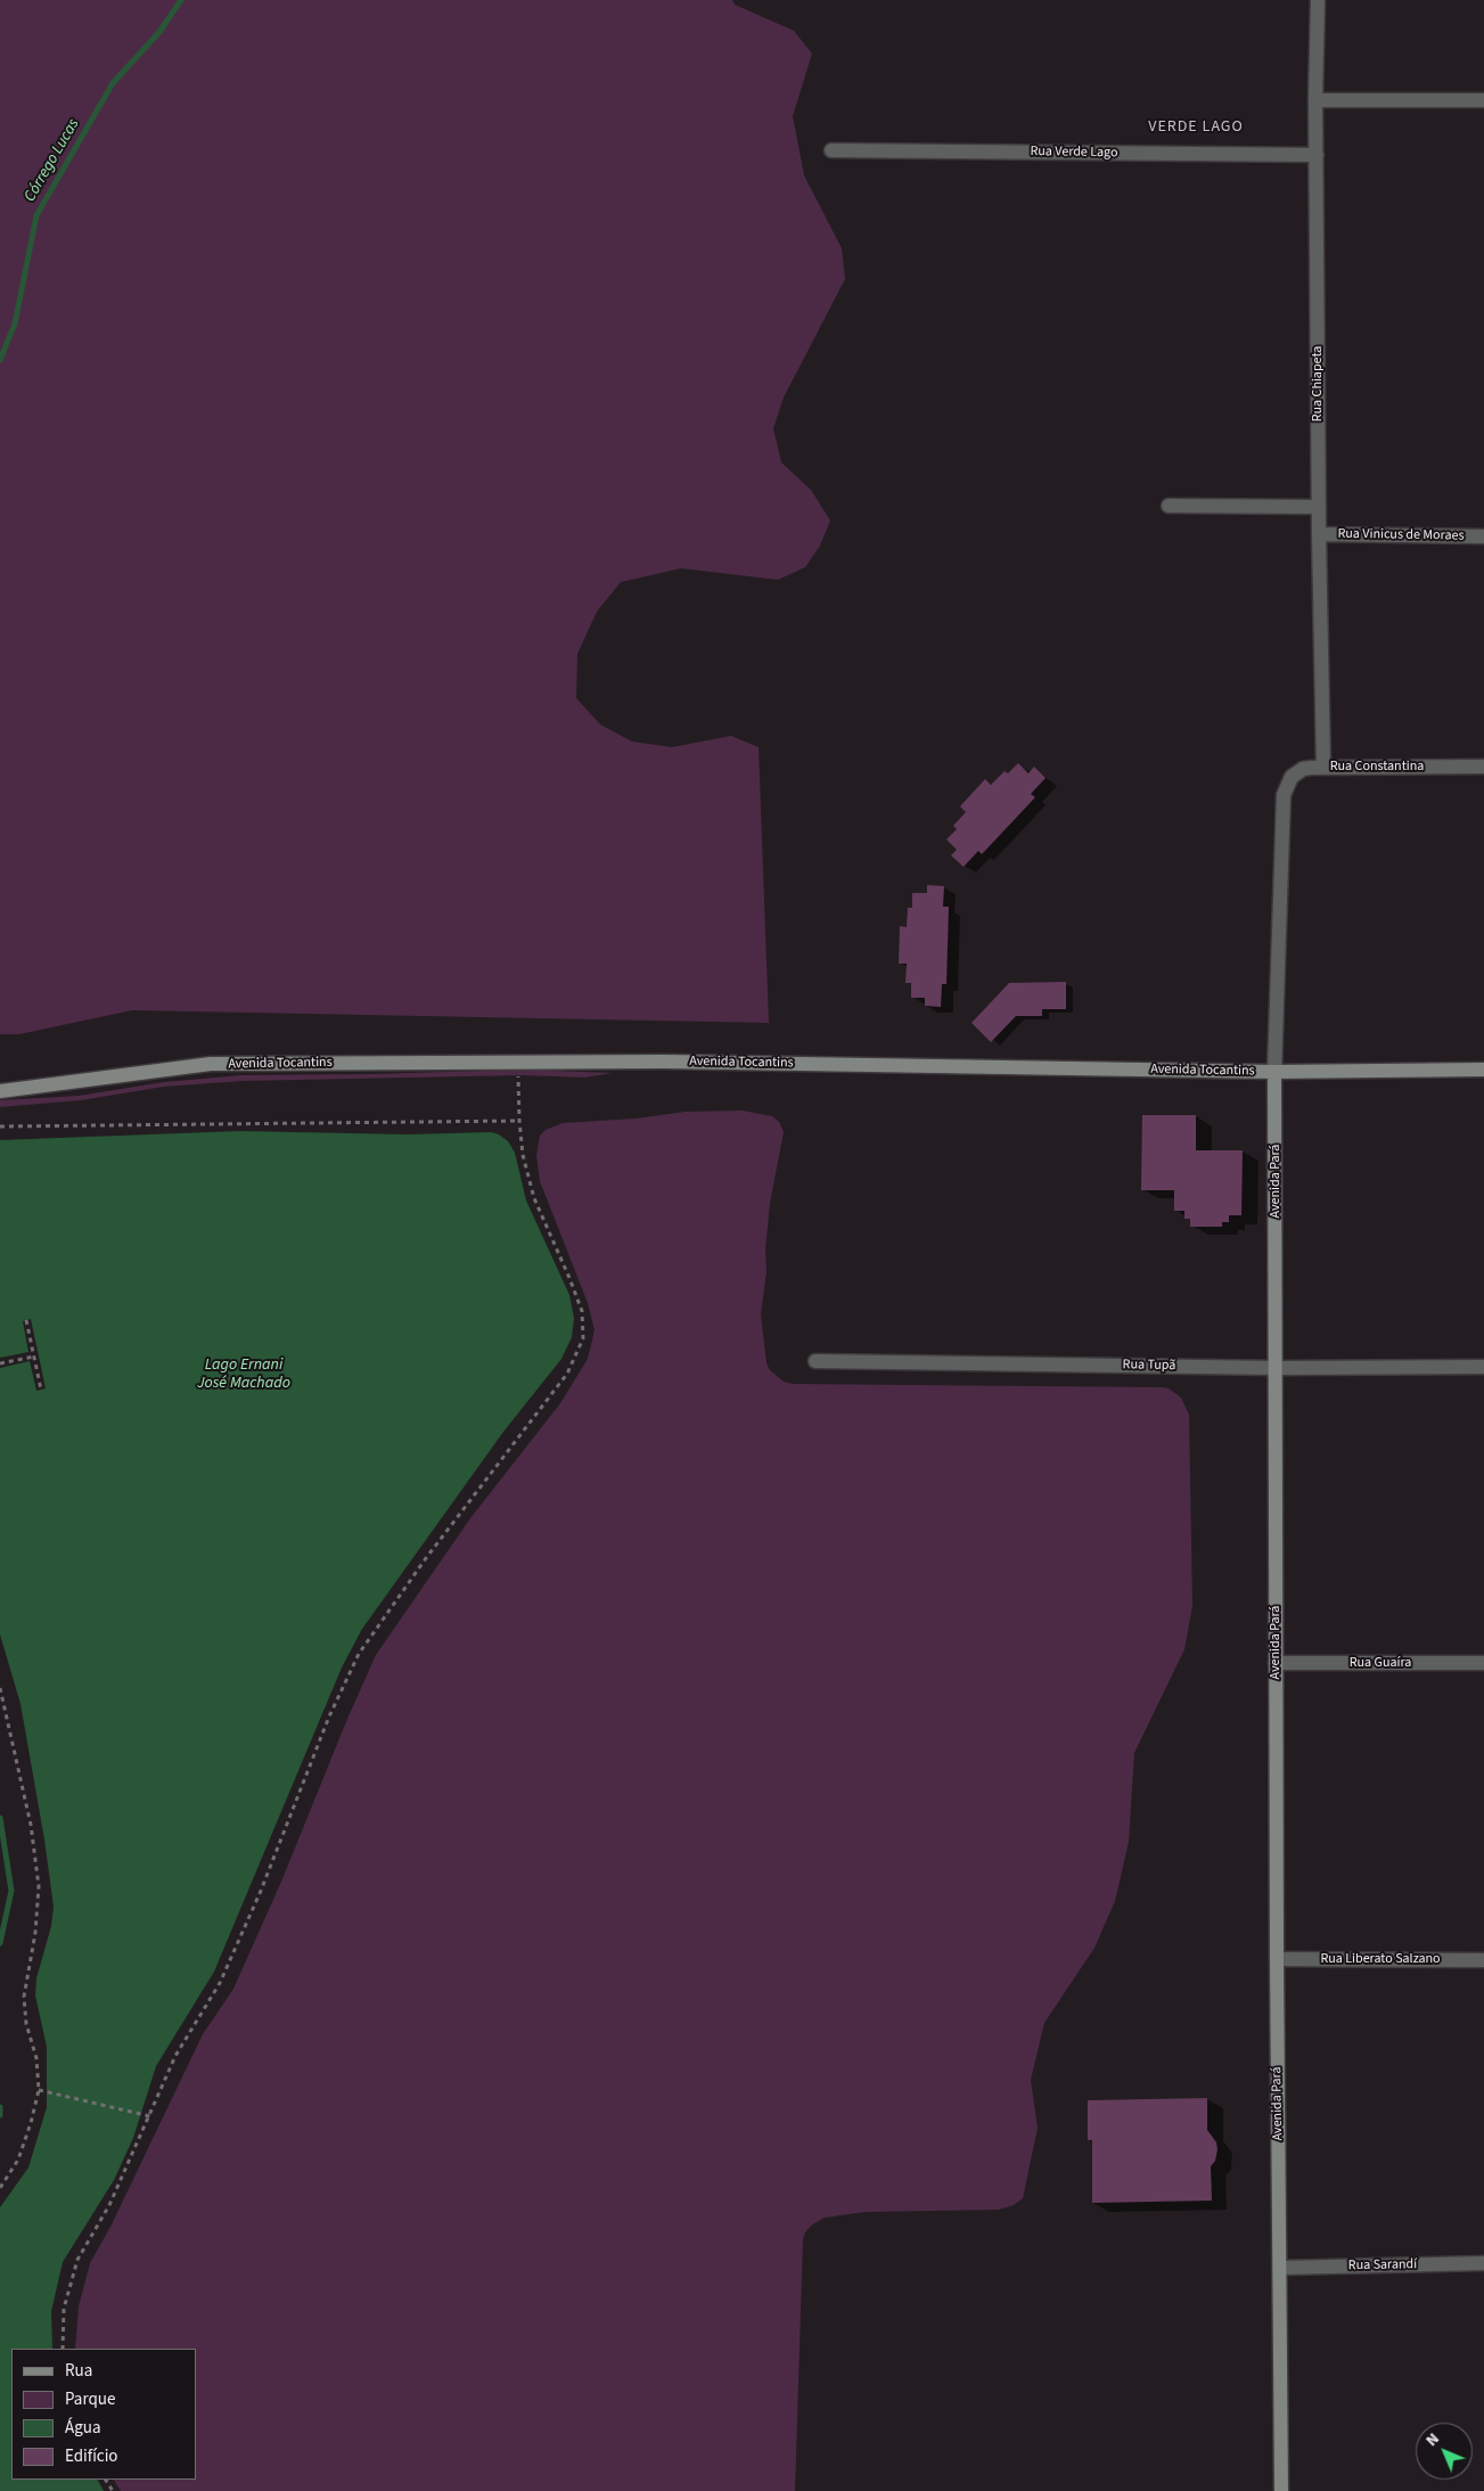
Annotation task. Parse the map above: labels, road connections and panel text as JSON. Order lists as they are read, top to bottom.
{
  "streets": {
    "street": [
      "Rua Verde Lago",
      "Rua Chiapeta",
      "Rua Vinicus de Moraes",
      "Rua Constantina",
      "Avenida Tocantins",
      "Avenida Pará",
      "Rua Tupã",
      "Rua Guaíra",
      "Rua Liberato Salzano",
      "Rua Sarandí"
    ]
  },
  "crossings": [
    ["Rua Verde Lago", "Rua Chiapeta"],
    ["Rua Chiapeta", "Rua Vinicus de Moraes"],
    ["Rua Chiapeta", "Rua Constantina"],
    ["Rua Constantina", "Avenida Pará"],
    ["Avenida Tocantins", "Avenida Pará"],
    ["Avenida Pará", "Rua Tupã"],
    ["Avenida Pará", "Rua Guaíra"],
    ["Avenida Pará", "Rua Liberato Salzano"],
    ["Avenida Pará", "Rua Sarandí"]
  ],
  "districts": ["VERDE LAGO"],
  "water": ["Córrego Lucas", "Lago Ernani José Machado"],
  "legend": [
    "Rua",
    "Parque",
    "Água",
    "Edifício"
  ],
  "north": "top left"
}
